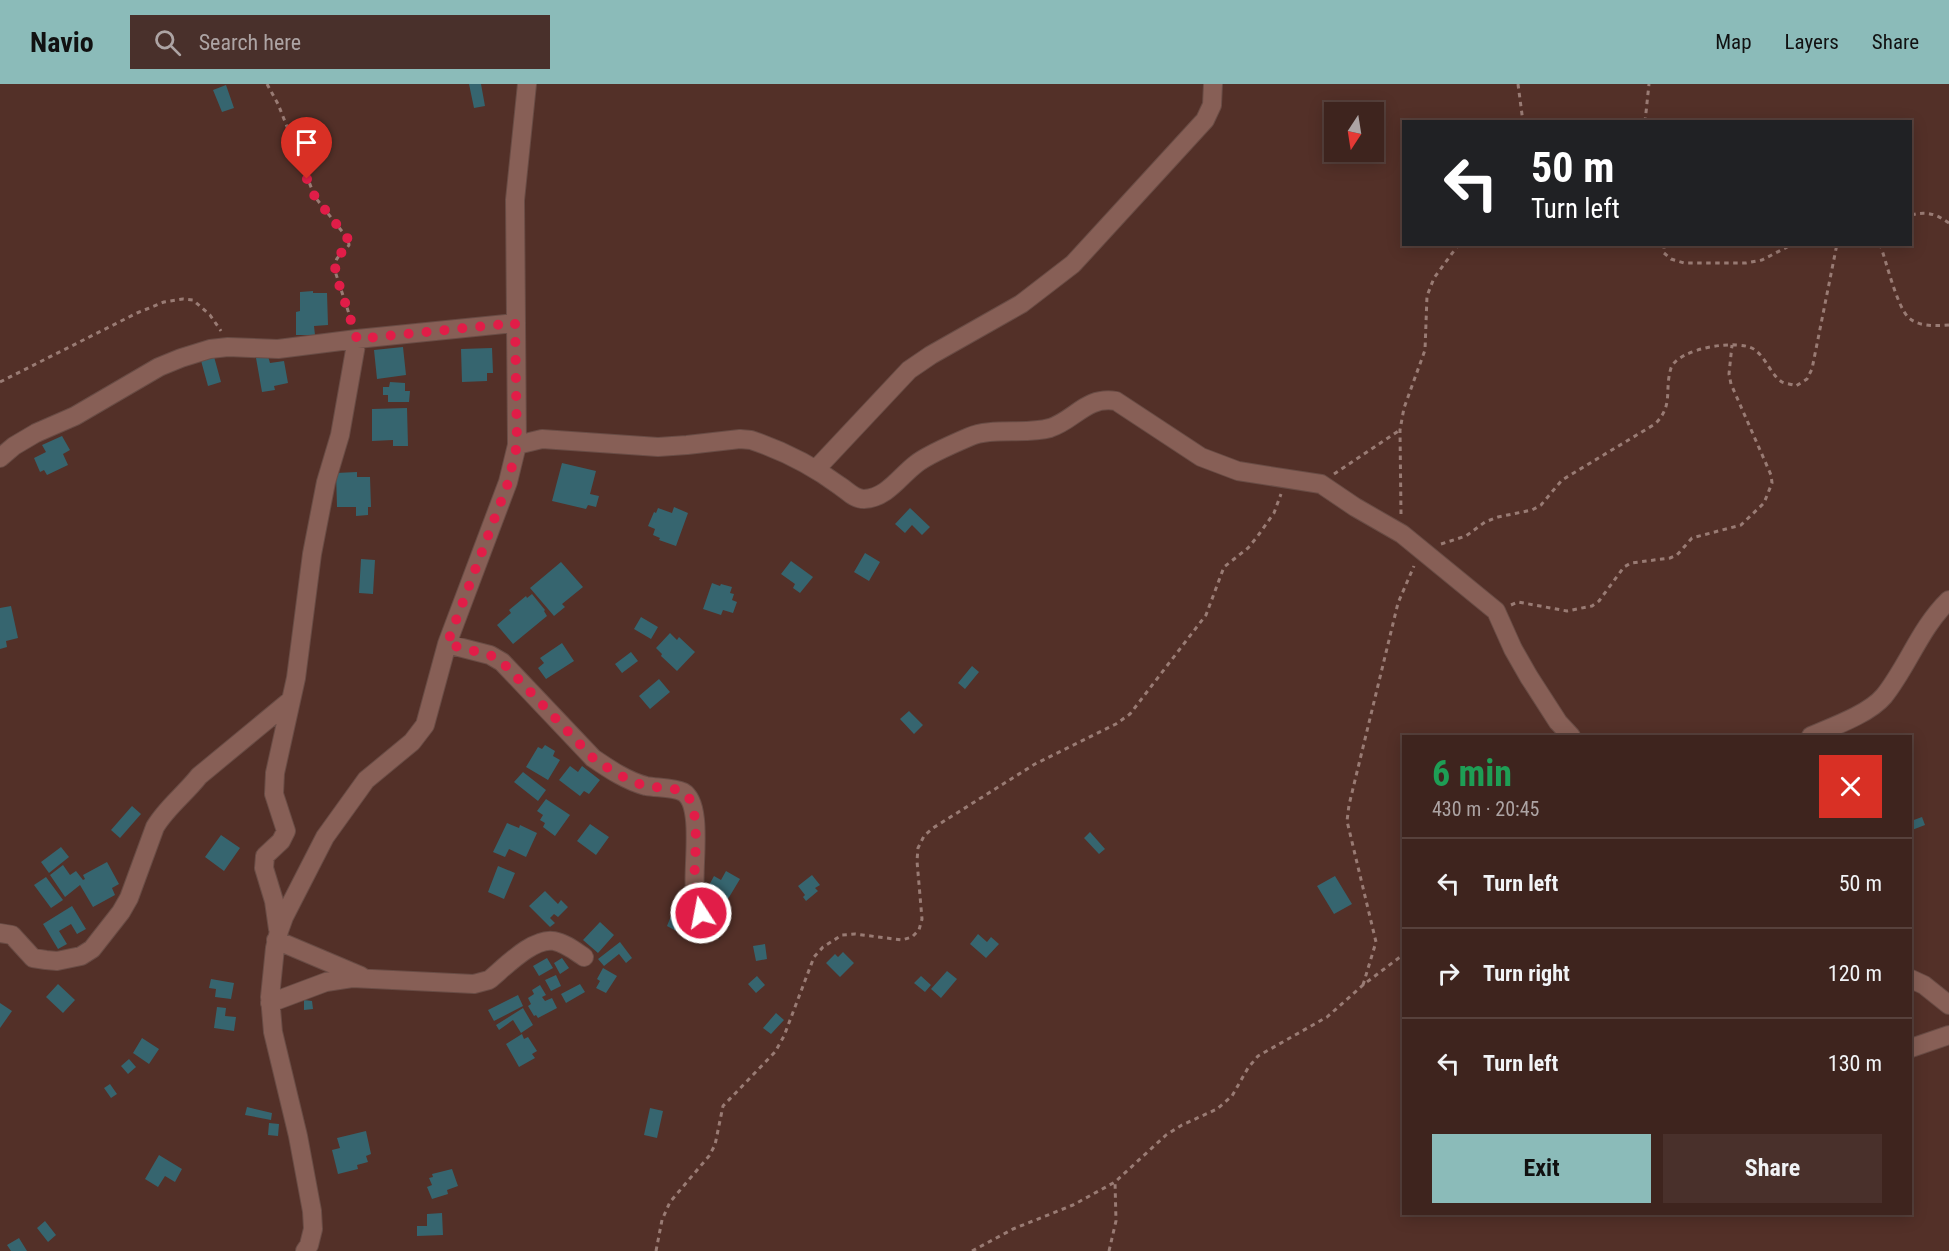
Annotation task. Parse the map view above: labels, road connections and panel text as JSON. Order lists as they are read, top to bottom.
{
  "north": "bottom",
  "page": {
    "header": "Navio",
    "search": "Search here",
    "nav": ["Map", "Layers", "Share"],
    "turn": ["50 m", "Turn left"],
    "heading": ["6 min", "430 m · 20:45"],
    "list": [
      {
        "name": "Turn left",
        "value": "50 m"
      },
      {
        "name": "Turn right",
        "value": "120 m"
      },
      {
        "name": "Turn left",
        "value": "130 m"
      }
    ],
    "buttons": ["Exit", "Share"]
  }
}
